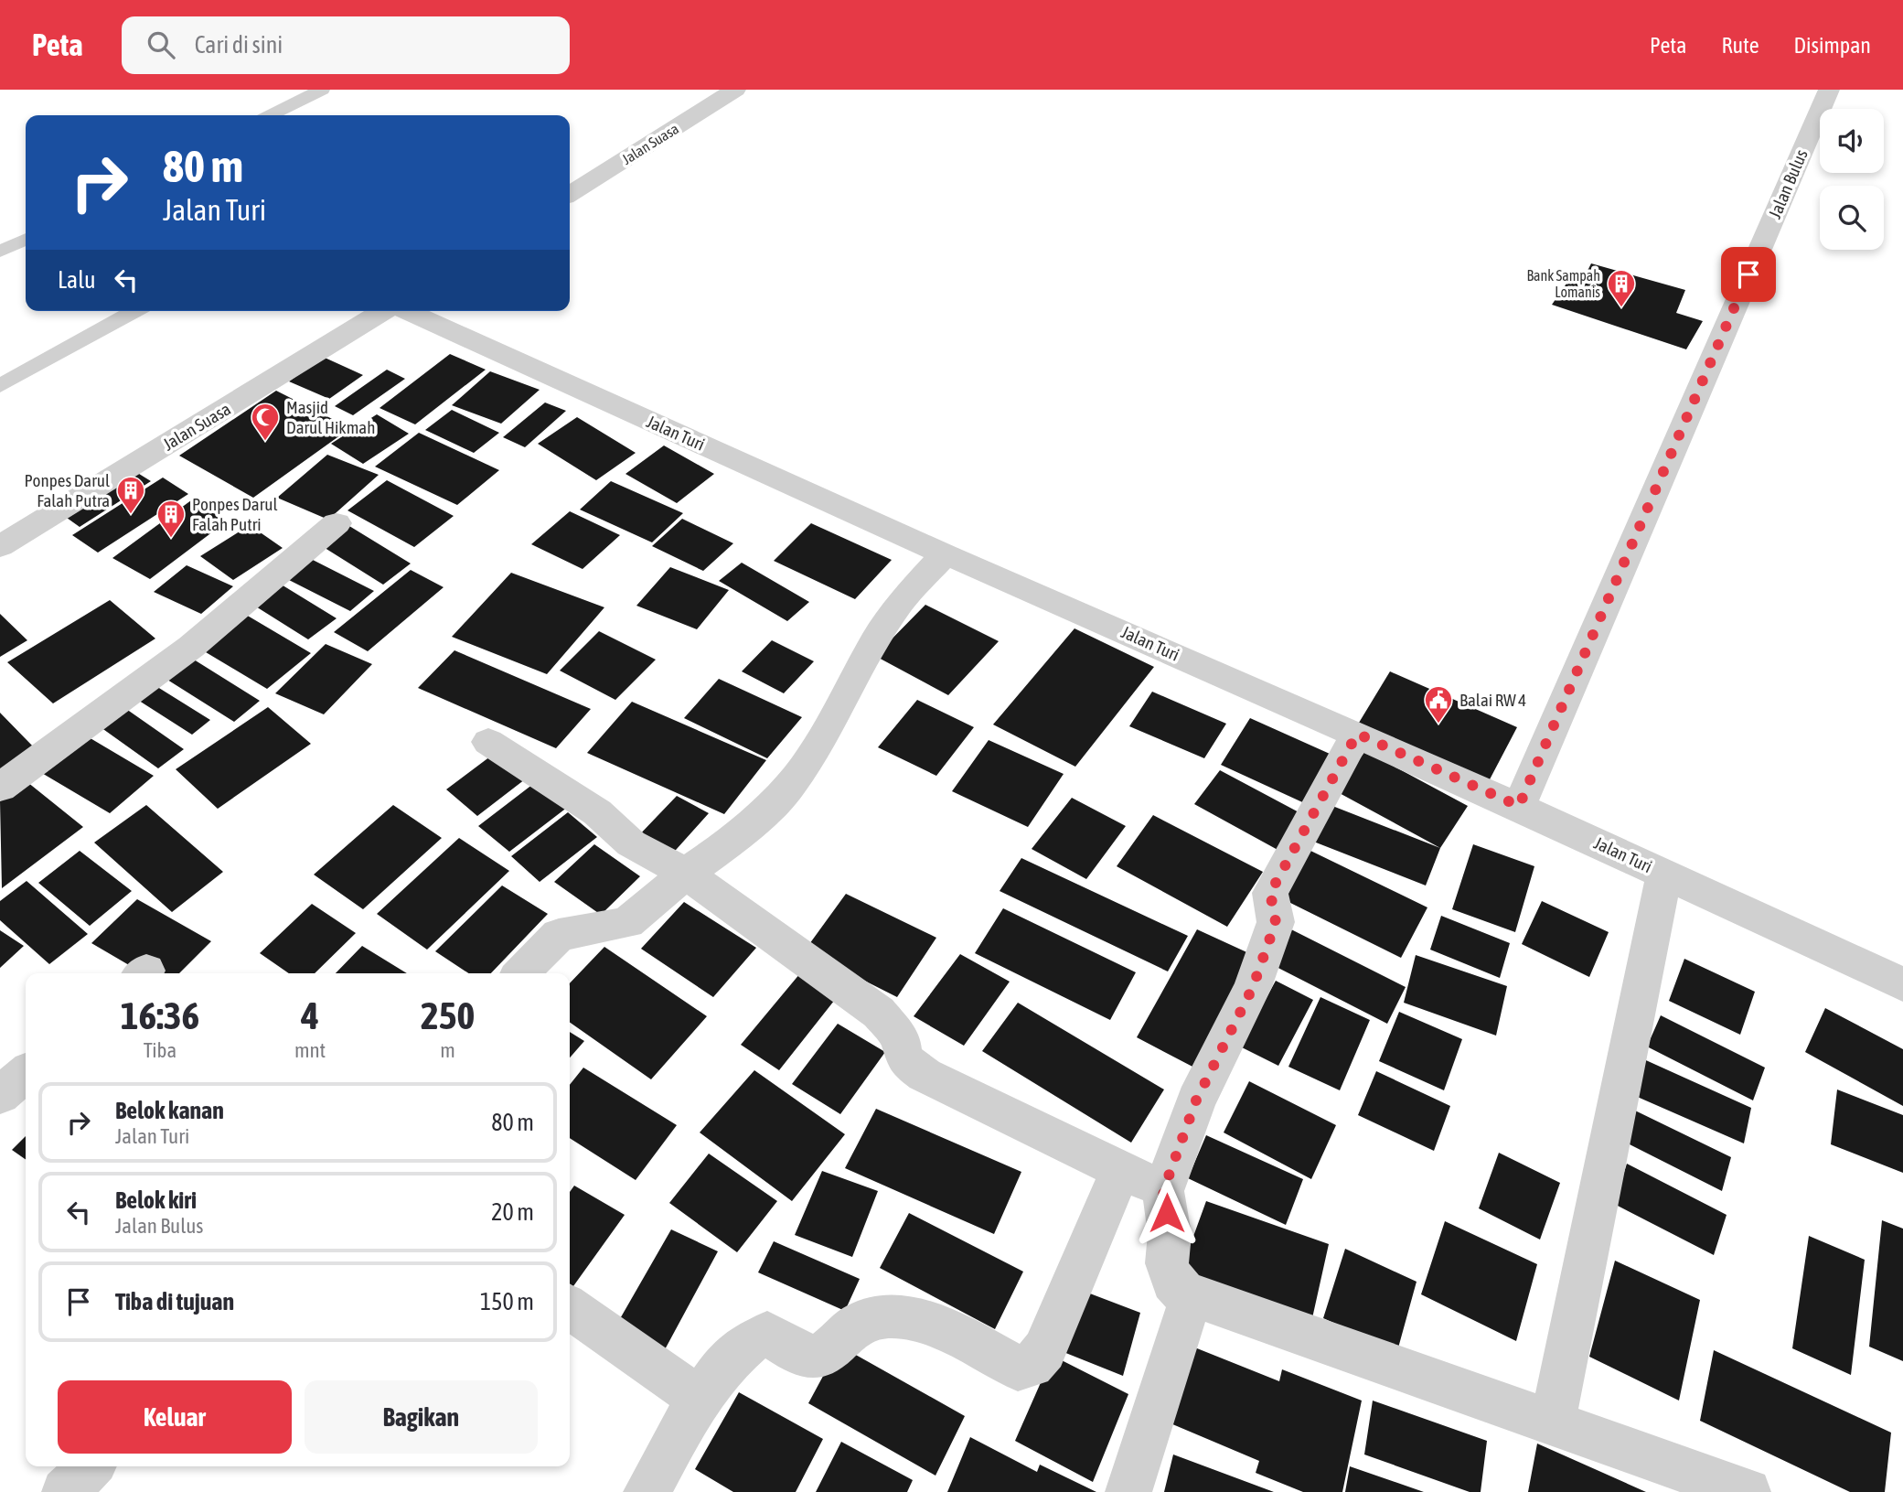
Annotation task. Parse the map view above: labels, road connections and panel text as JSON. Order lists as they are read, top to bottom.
{
  "streets": {
    "street": ["Jalan Suasa", "Jalan Bulus", "Jalan Turi"]
  },
  "crossings": [
    ["Jalan Bulus", "Jalan Turi"]
  ],
  "places": {
    "building": ["Bank Sampah Lomanis", "Ponpes Darul Falah Putra", "Ponpes Darul Falah Putri"],
    "mosque": ["Masjid Darul Hikmah"],
    "public building": ["Balai RW 4"]
  },
  "page": {
    "header": "Peta",
    "search": "Cari di sini",
    "nav": ["Peta", "Rute", "Disimpan"],
    "turn": ["80 m", "Jalan Turi"],
    "then": "Lalu",
    "eta": [
      "16:36",
      "Tiba",
      "4",
      "mnt",
      "250",
      "m"
    ],
    "list": [
      {
        "name": "Belok kanan",
        "note": "Jalan Turi",
        "value": "80 m"
      },
      {
        "name": "Belok kiri",
        "note": "Jalan Bulus",
        "value": "20 m"
      },
      {
        "name": "Tiba di tujuan",
        "value": "150 m"
      }
    ],
    "buttons": ["Keluar", "Bagikan"]
  }
}
